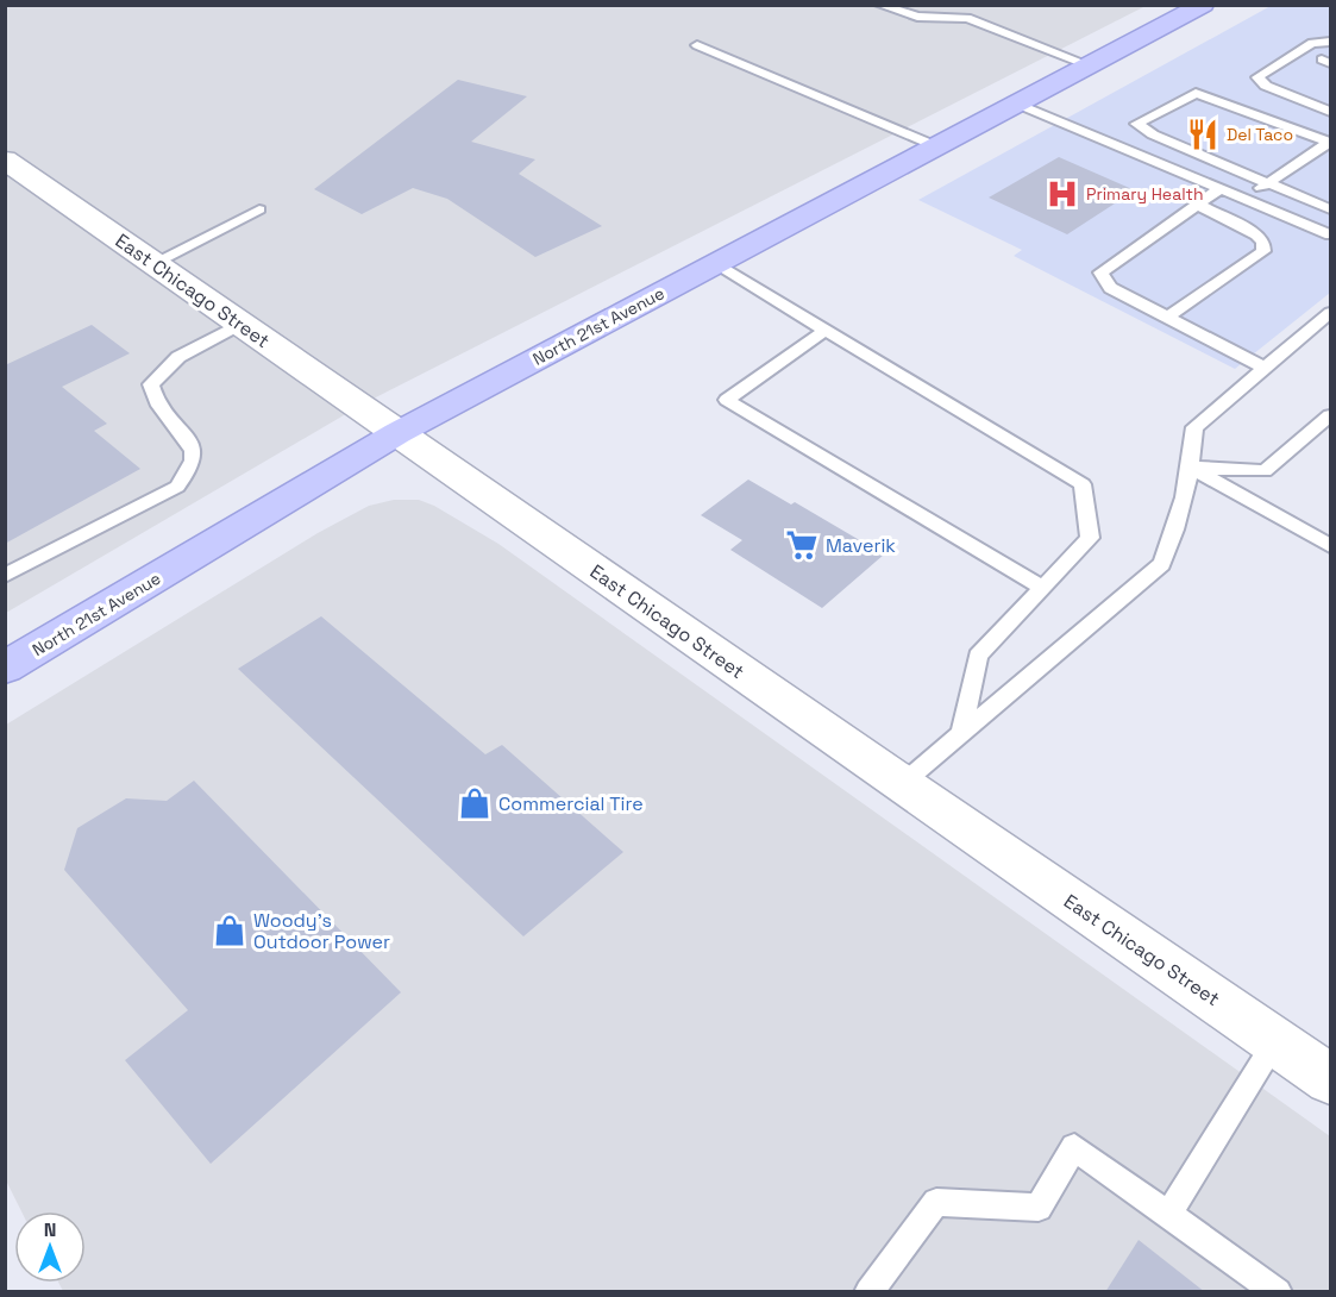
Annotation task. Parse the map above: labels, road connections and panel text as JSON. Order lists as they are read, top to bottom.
{
  "streets": {
    "main road": ["North 21st Avenue"],
    "street": ["East Chicago Street"]
  },
  "crossings": [
    ["East Chicago Street", "North 21st Avenue"]
  ],
  "places": {
    "restaurant": ["Del Taco"],
    "hospital": ["Primary Health"],
    "supermarket": ["Maverik"],
    "shop": ["Commercial Tire", "Woody's Outdoor Power"]
  },
  "north": "top"
}
